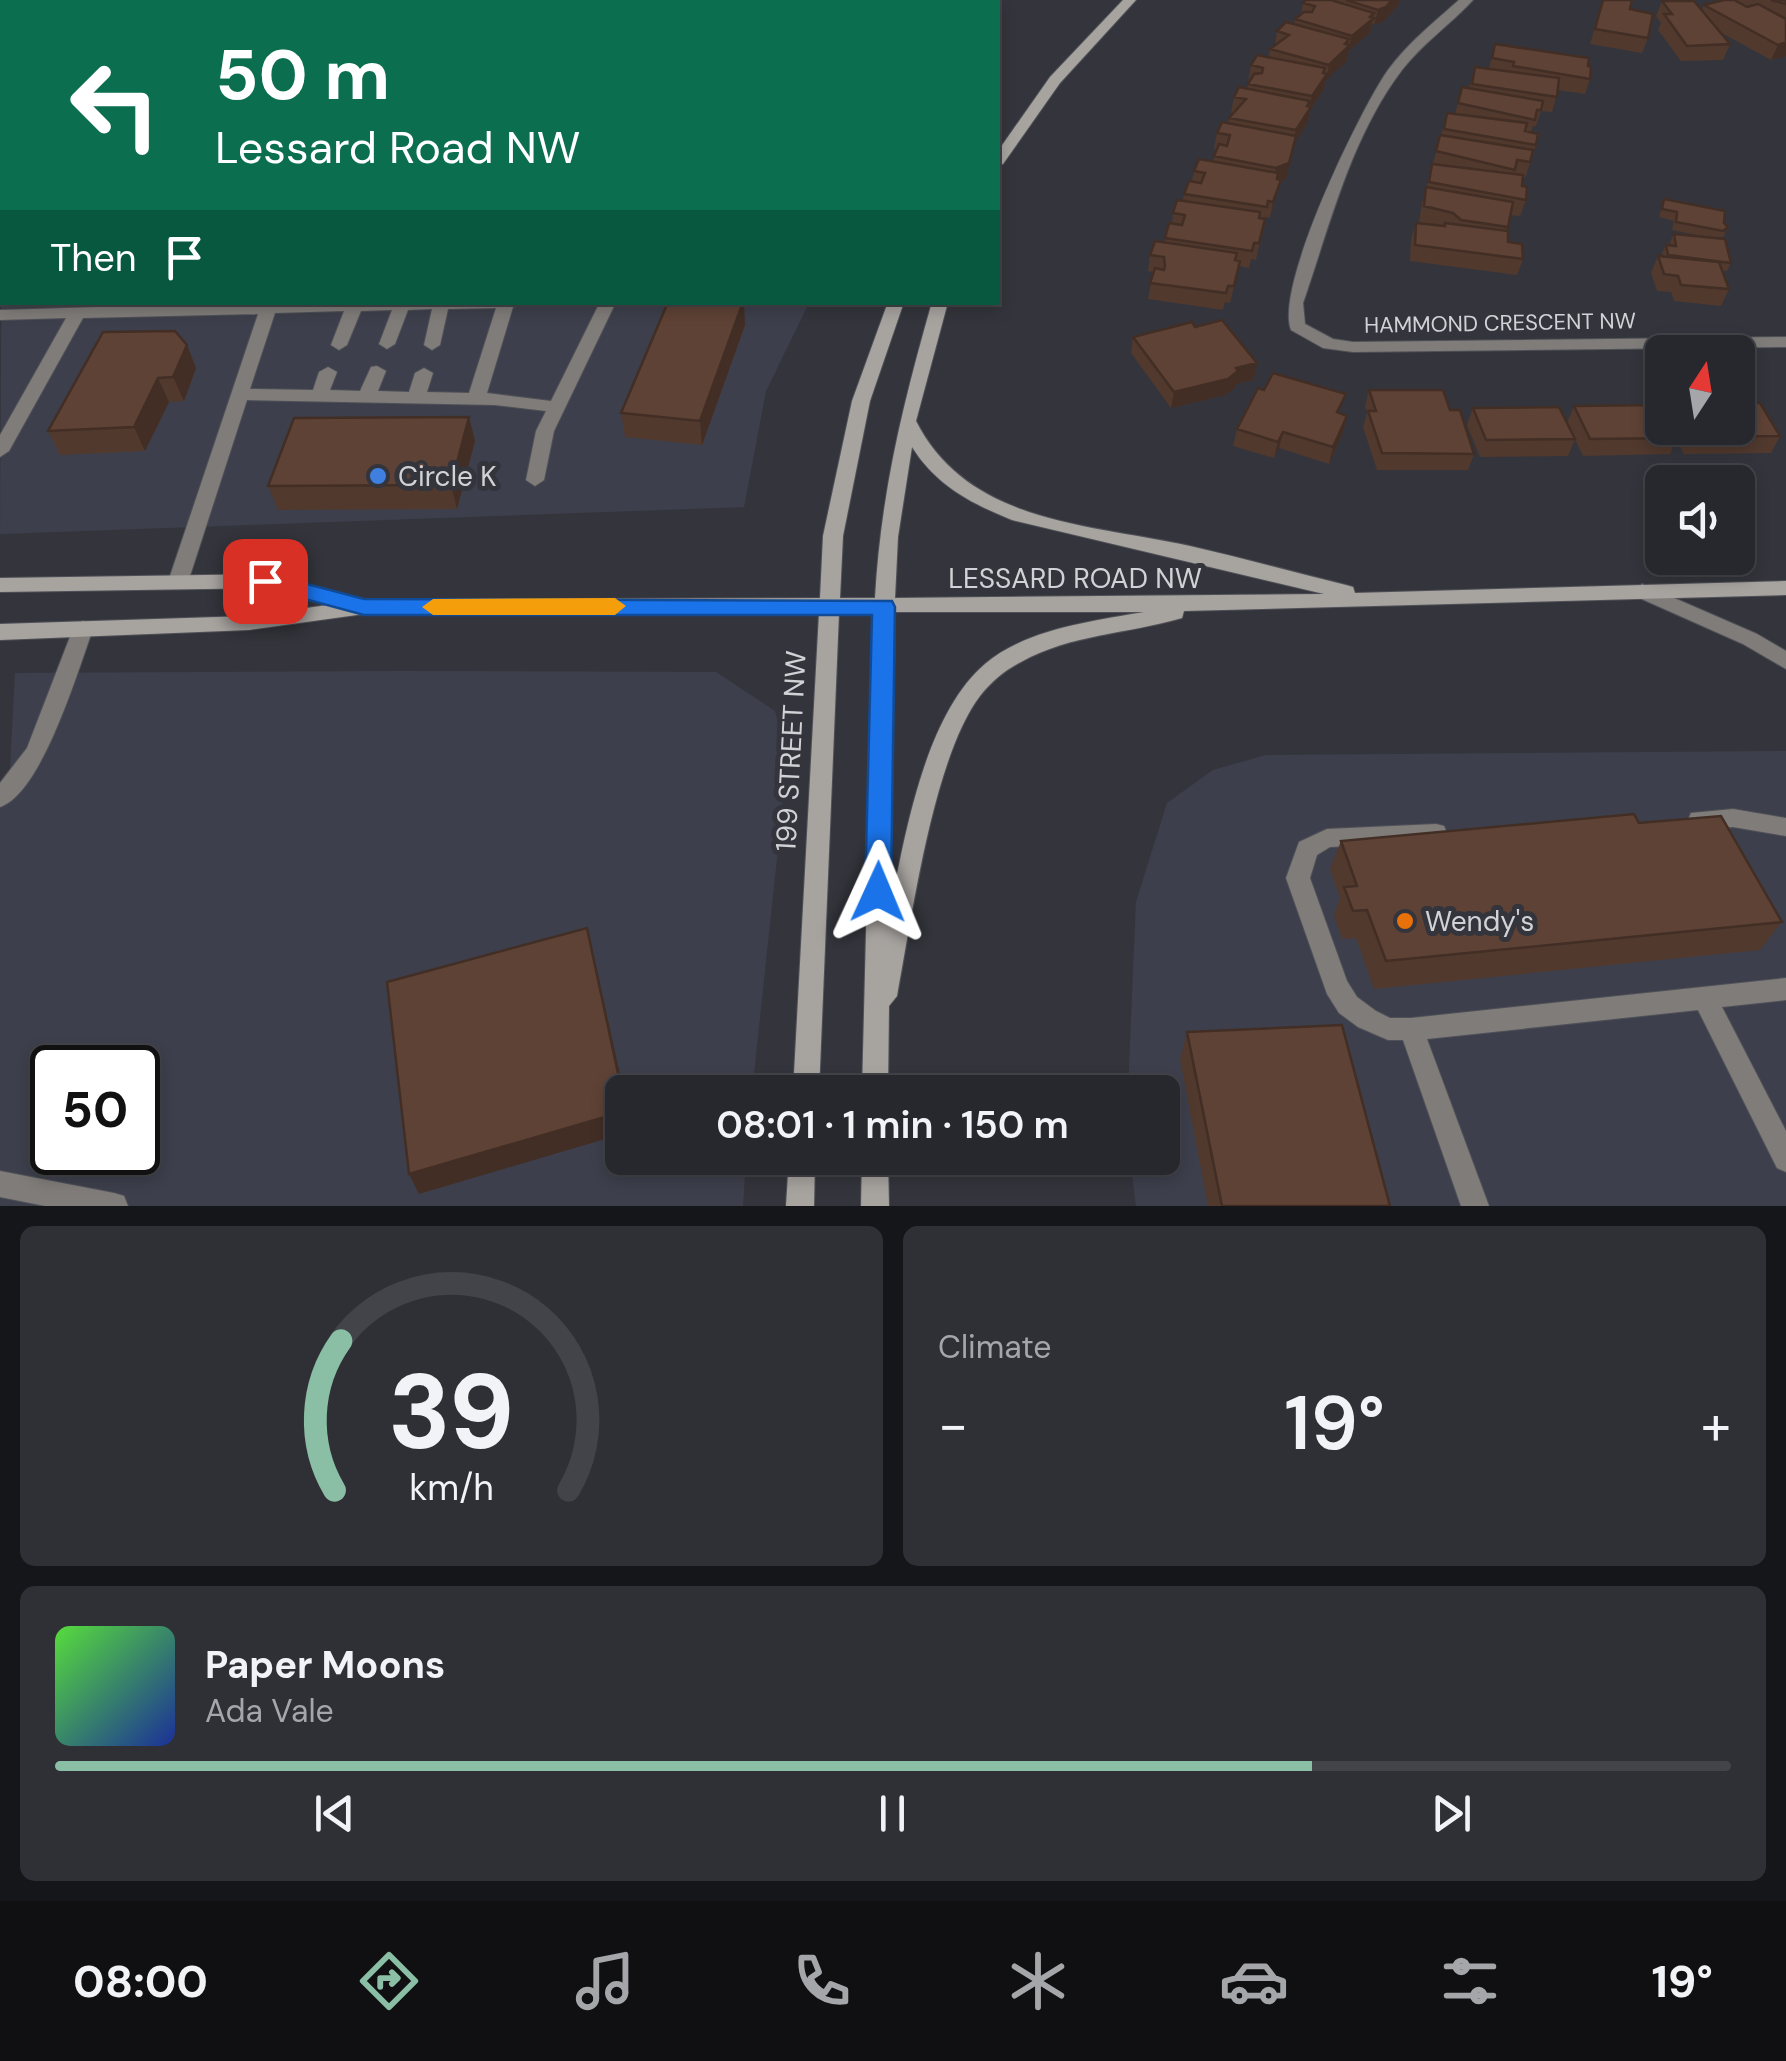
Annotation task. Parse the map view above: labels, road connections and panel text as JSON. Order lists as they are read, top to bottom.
{
  "streets": {
    "main road": ["LESSARD ROAD NW", "199 STREET NW"],
    "street": ["HAMMOND CRESCENT NW"]
  },
  "crossings": [
    ["LESSARD ROAD NW", "199 STREET NW"]
  ],
  "places": ["Circle K", "Wendy's"],
  "north": "top",
  "page": {
    "turn": ["50 m", "Lessard Road NW"],
    "then": "Then",
    "limit": "50",
    "trip": "08:01 · 1 min · 150 m",
    "tile": "Climate",
    "heat": ["−", "19°", "+"],
    "song": ["Paper Moons", "Ada Vale"],
    "tabs": ["08:00", "19°"],
    "gauge": ["39", "km/h"]
  }
}
